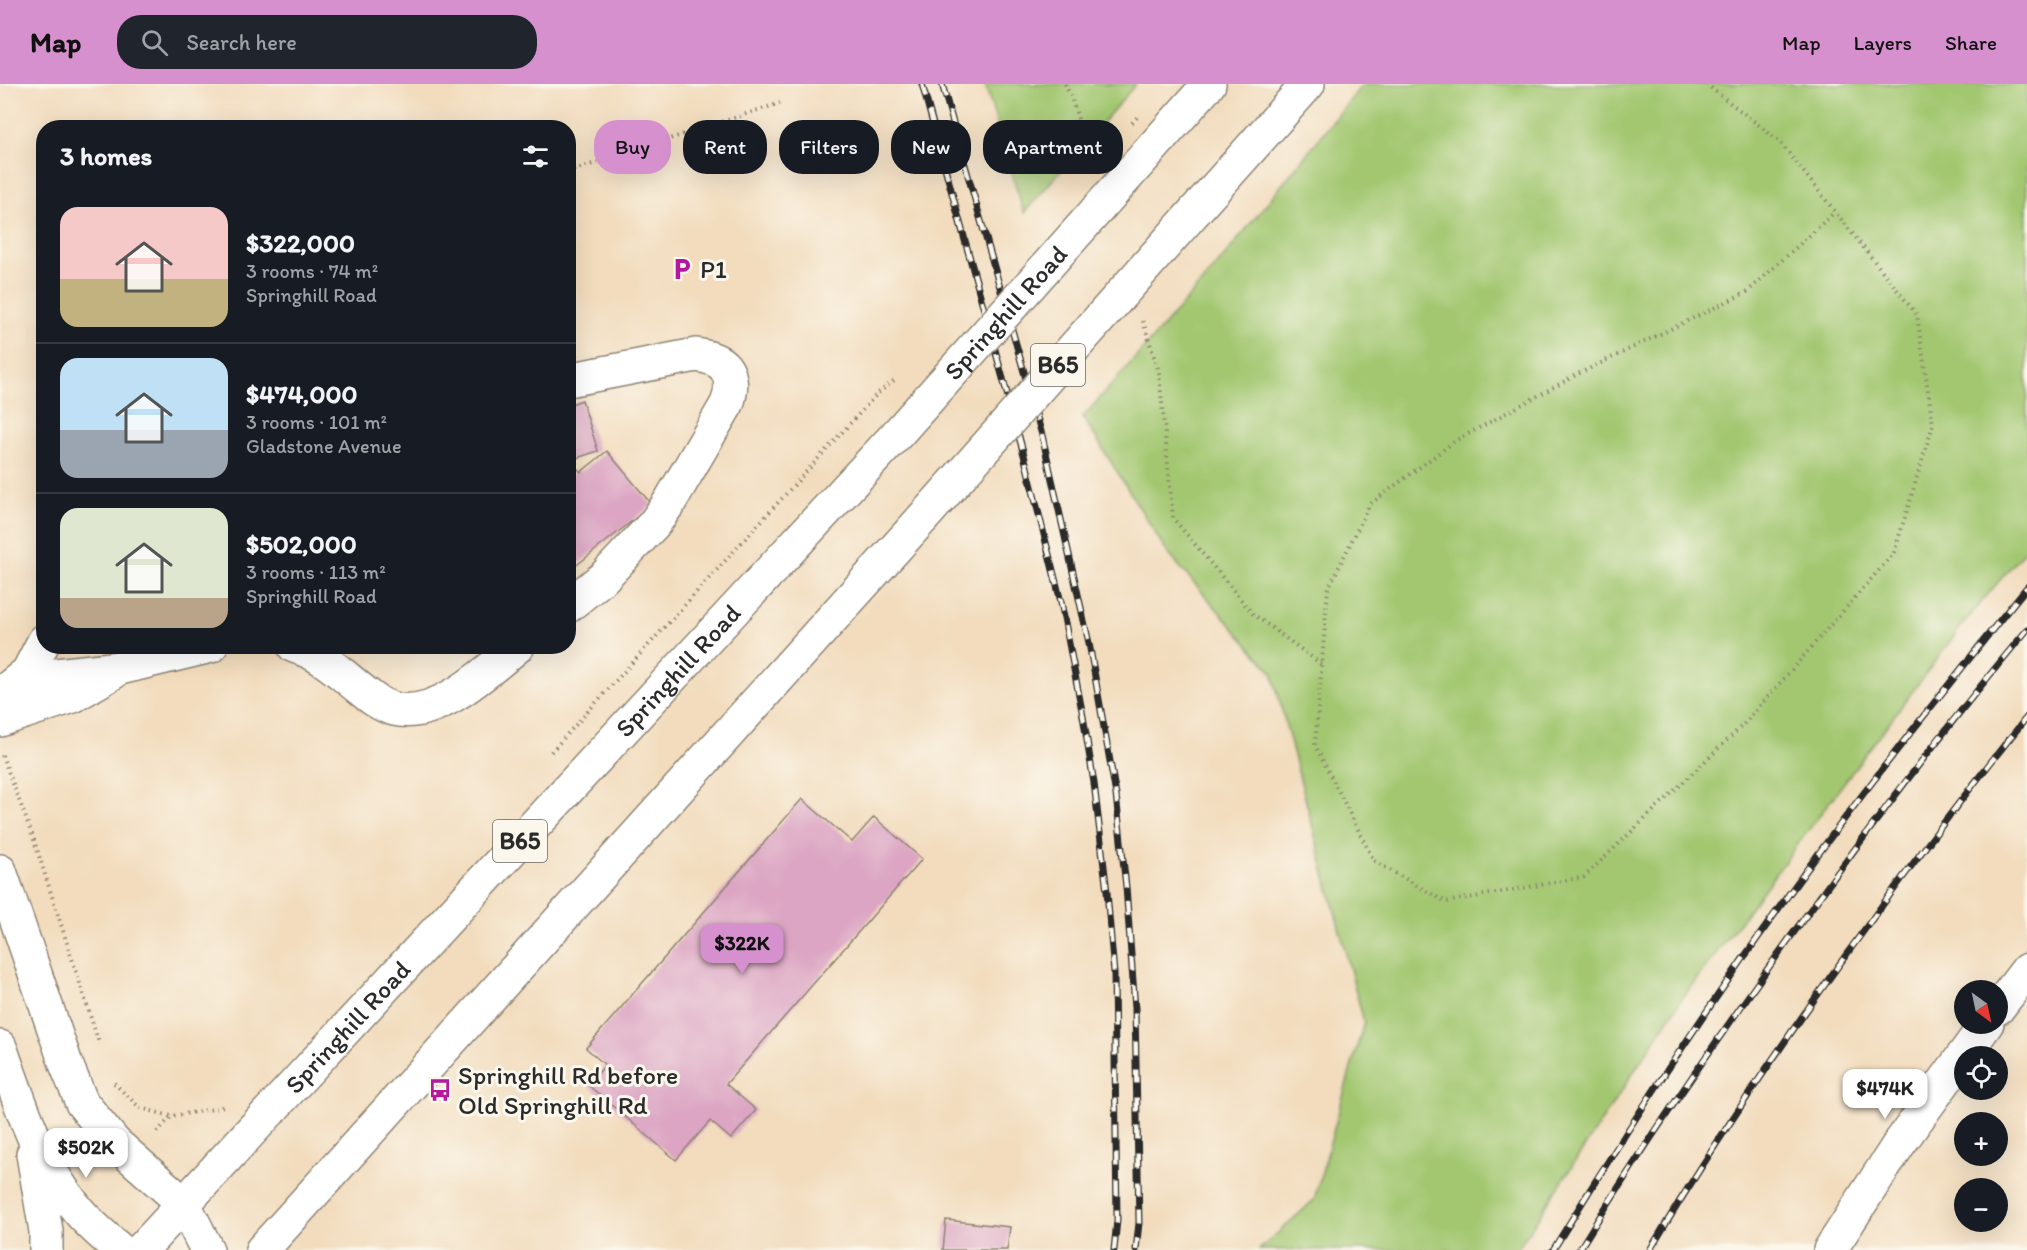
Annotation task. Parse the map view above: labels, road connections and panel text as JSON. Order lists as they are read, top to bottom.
{
  "streets": {
    "main road": ["Springhill Road", "B65"]
  },
  "places": {
    "parking": ["P1"],
    "bus stop": ["Springhill Rd before Old Springhill Rd"]
  },
  "north": "bottom right",
  "page": {
    "header": "Map",
    "search": "Search here",
    "nav": ["Map", "Layers", "Share"],
    "chip": [
      "Buy",
      "Rent",
      "Filters",
      "New",
      "Apartment"
    ],
    "heading": "3 homes",
    "list": [
      {
        "name": "$322,000",
        "note": "3 rooms · 74 m² · Springhill Road"
      },
      {
        "name": "$474,000",
        "note": "3 rooms · 101 m² · Gladstone Avenue"
      },
      {
        "name": "$502,000",
        "note": "3 rooms · 113 m² · Springhill Road"
      }
    ],
    "price": ["$322K", "$474K", "$502K"],
    "map_buttons": ["+", "−"]
  }
}
